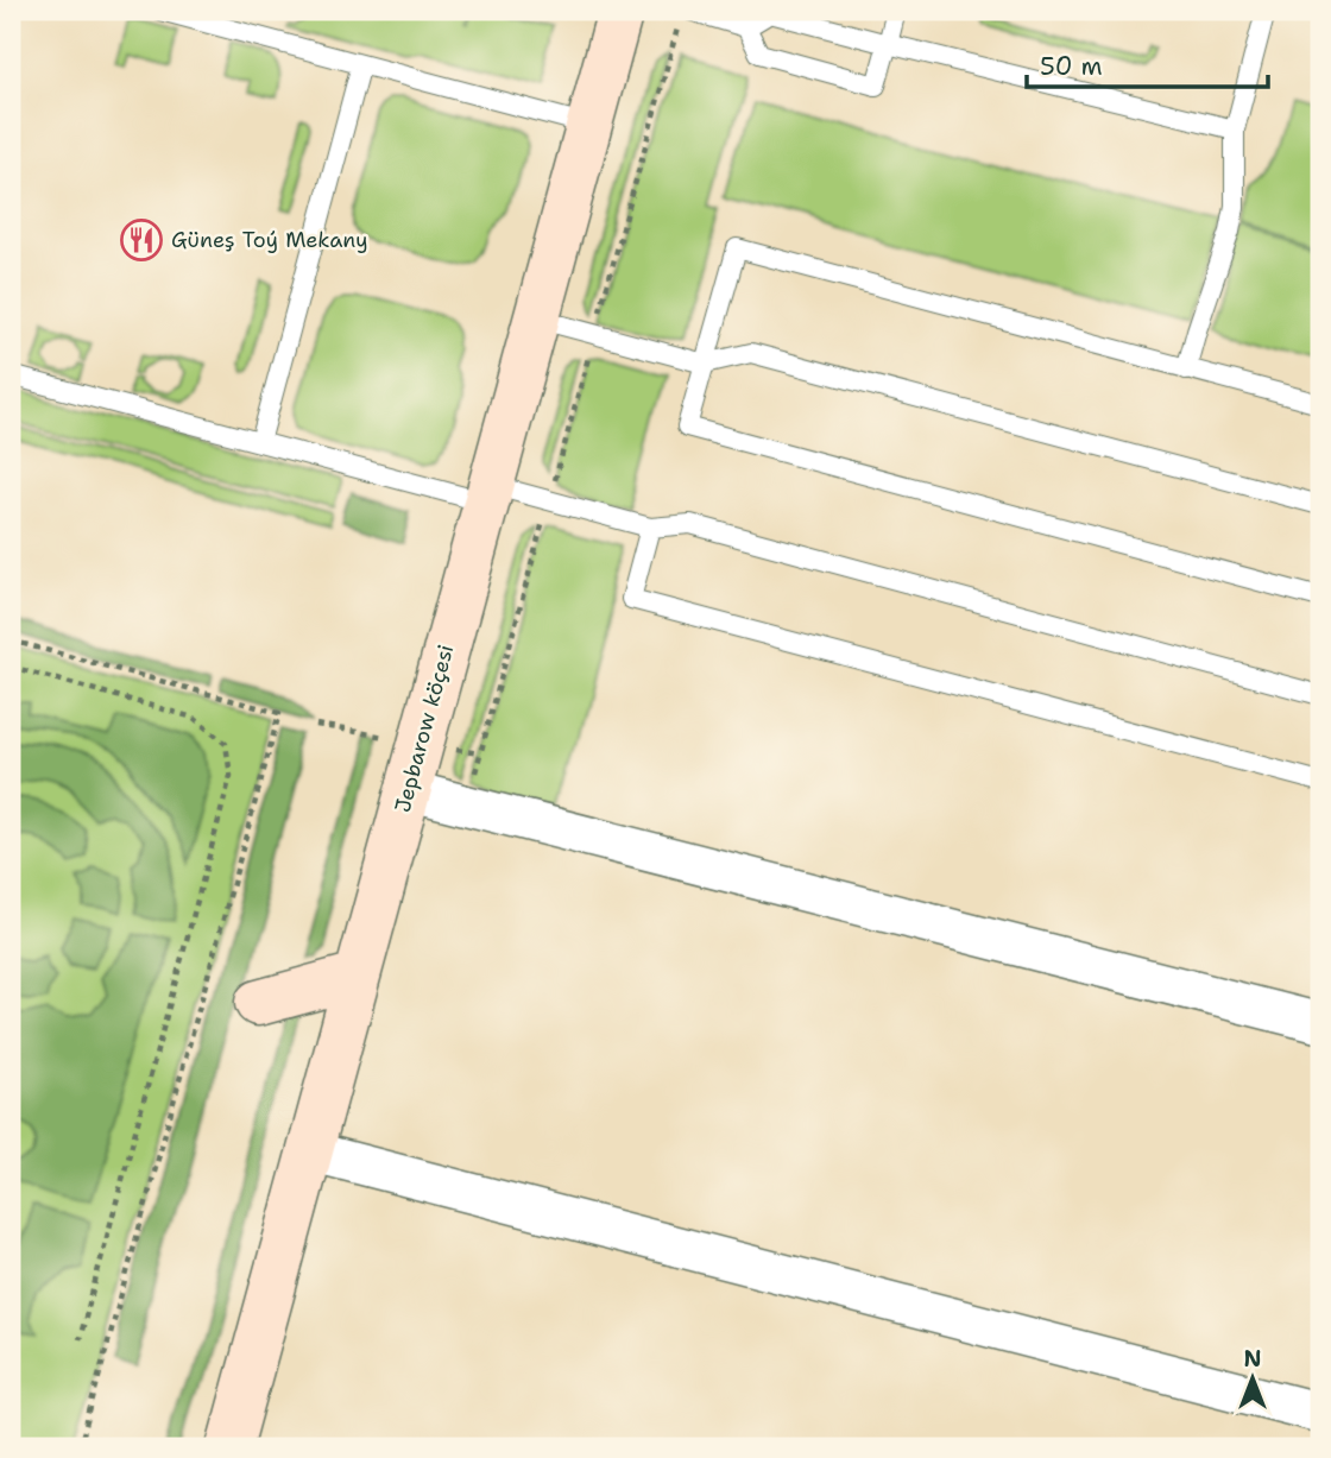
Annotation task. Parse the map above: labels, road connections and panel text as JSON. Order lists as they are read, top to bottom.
{
  "streets": {
    "street": ["Jepbarow köçesi"]
  },
  "places": {
    "restaurant": ["Güneş Toý Mekany"]
  },
  "scale_bar": "50 m",
  "north": "top"
}
